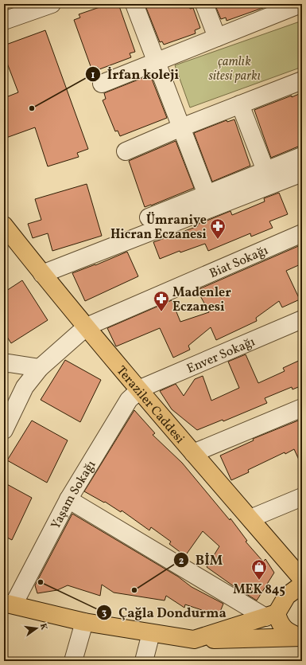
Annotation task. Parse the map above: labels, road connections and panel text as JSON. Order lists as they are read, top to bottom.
{
  "streets": {
    "main road": ["Teraziler Caddesi"],
    "street": ["Biat Sokağı", "Enver Sokağı", "Yaşam Sokağı"]
  },
  "crossings": [
    ["Biat Sokağı", "Teraziler Caddesi"],
    ["Enver Sokağı", "Teraziler Caddesi"],
    ["Enver Sokağı", "Yaşam Sokağı"],
    ["Teraziler Caddesi", "Yaşam Sokağı"]
  ],
  "parks": ["çamlık sitesi parkı"],
  "places": {
    "other": ["İrfan koleji", "Çağla Dondurma", "BİM"],
    "pharmacy": ["Ümraniye Hicran Eczanesi", "Madenler Eczanesi"],
    "shop": ["MEK 845"]
  },
  "north": "right"
}
